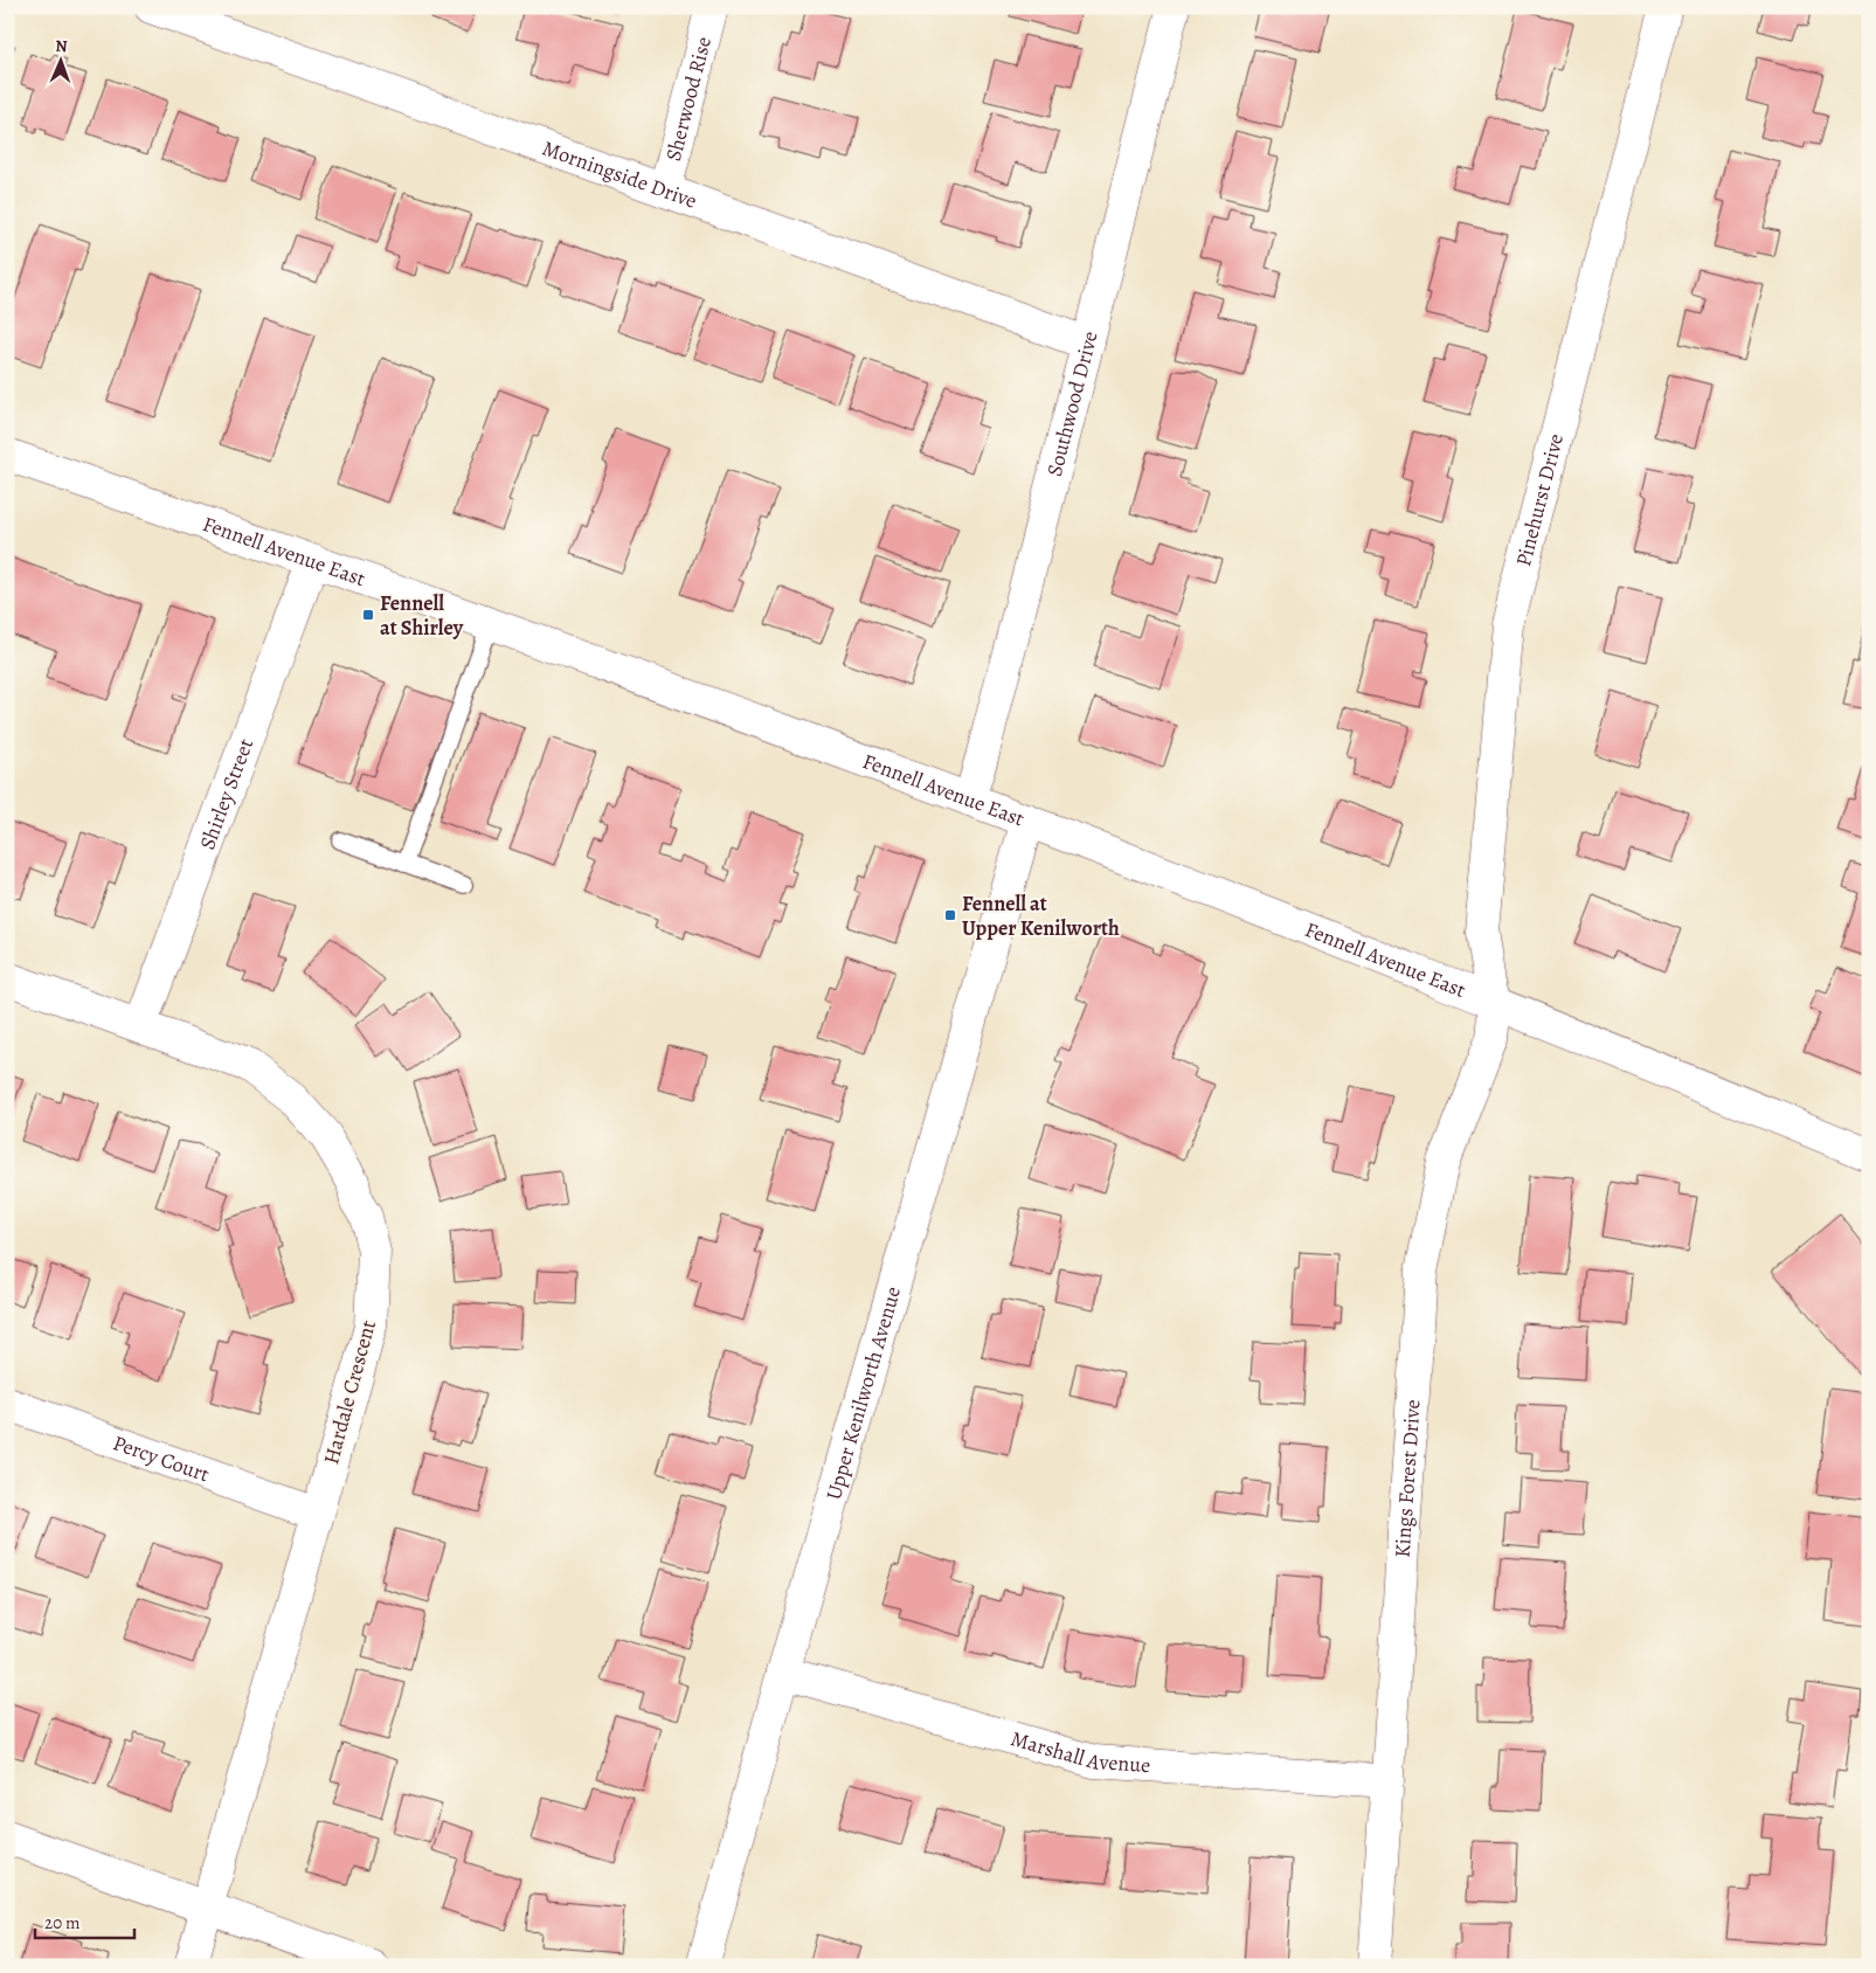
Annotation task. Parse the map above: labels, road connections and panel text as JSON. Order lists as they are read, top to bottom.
{
  "streets": {
    "street": [
      "Sherwood Rise",
      "Morningside Drive",
      "Southwood Drive",
      "Pinehurst Drive",
      "Fennell Avenue East",
      "Shirley Street",
      "Hardale Crescent",
      "Upper Kenilworth Avenue",
      "Percy Court",
      "Kings Forest Drive",
      "Marshall Avenue"
    ]
  },
  "crossings": [
    ["Sherwood Rise", "Morningside Drive"],
    ["Morningside Drive", "Southwood Drive"],
    ["Southwood Drive", "Fennell Avenue East"],
    ["Pinehurst Drive", "Fennell Avenue East"],
    ["Pinehurst Drive", "Kings Forest Drive"],
    ["Fennell Avenue East", "Shirley Street"],
    ["Fennell Avenue East", "Upper Kenilworth Avenue"],
    ["Fennell Avenue East", "Kings Forest Drive"],
    ["Shirley Street", "Hardale Crescent"],
    ["Hardale Crescent", "Percy Court"],
    ["Upper Kenilworth Avenue", "Marshall Avenue"],
    ["Kings Forest Drive", "Marshall Avenue"]
  ],
  "places": {
    "transit": ["Fennell at Shirley", "Fennell at Upper Kenilworth"]
  },
  "scale_bar": "20 m",
  "north": "top"
}
